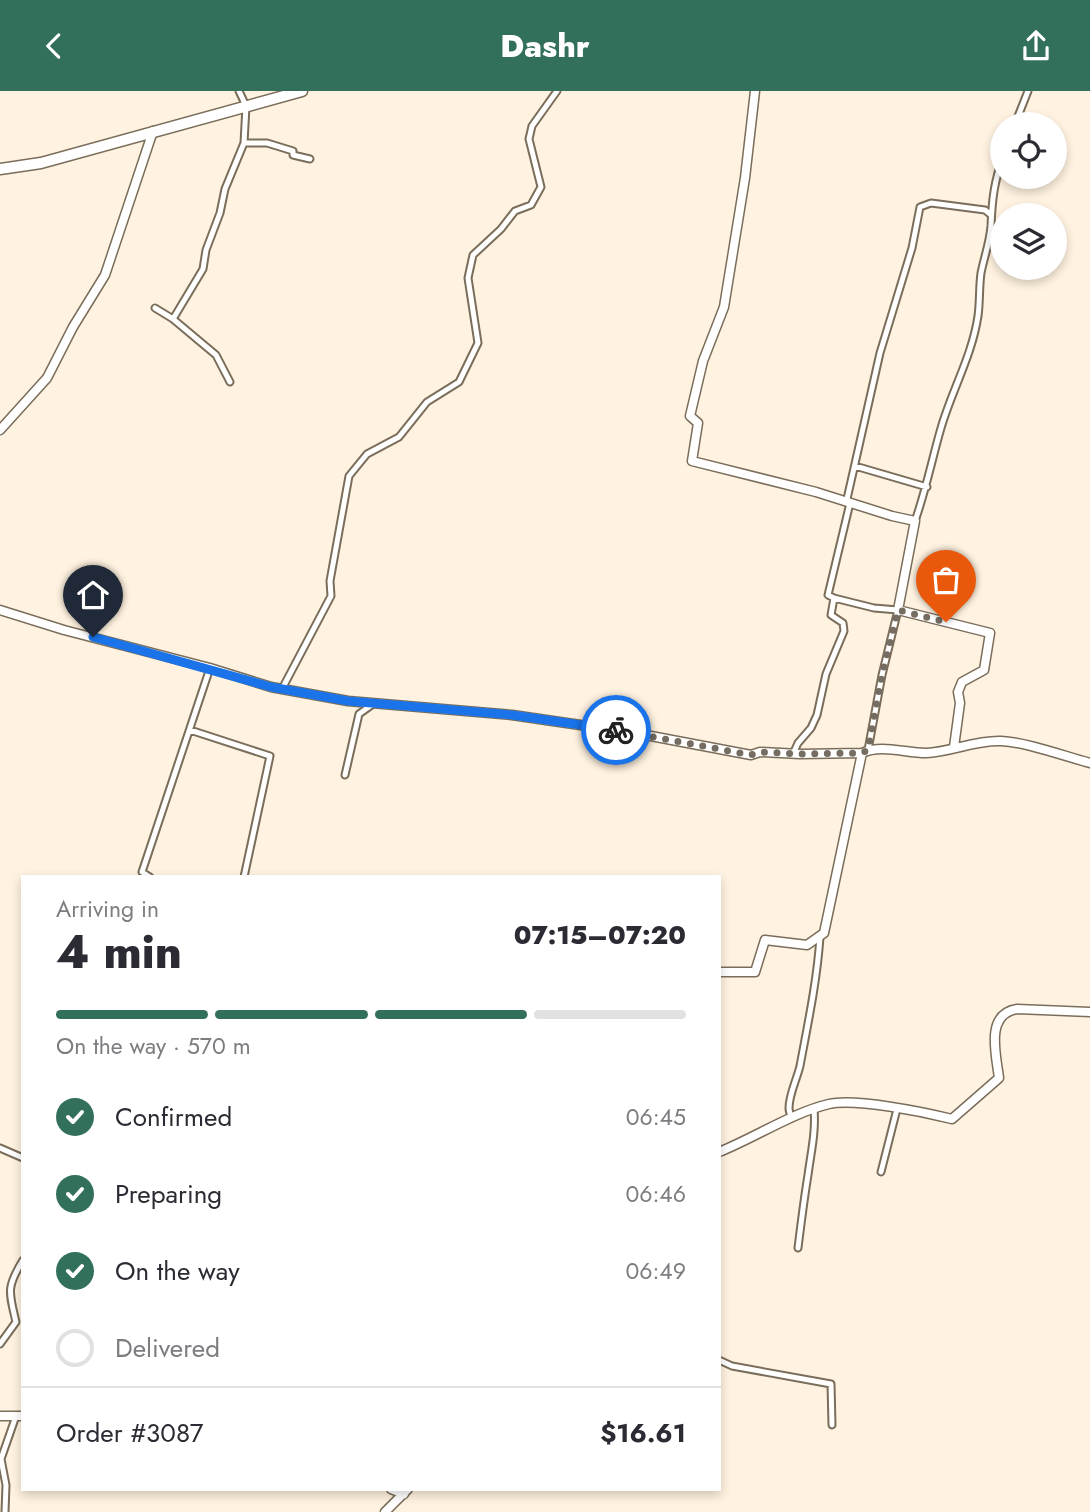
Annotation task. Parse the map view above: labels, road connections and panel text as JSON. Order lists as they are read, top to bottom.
{
  "page": {
    "header": "Dashr",
    "heading": ["4 min", "Arriving in", "07:15–07:20"],
    "panel": ["Order #3087", "$16.61"],
    "bar": "On the way · 570 m",
    "list": [
      ["Confirmed", "06:45"],
      ["Preparing", "06:46"],
      ["On the way", "06:49"],
      "Delivered"
    ]
  }
}
